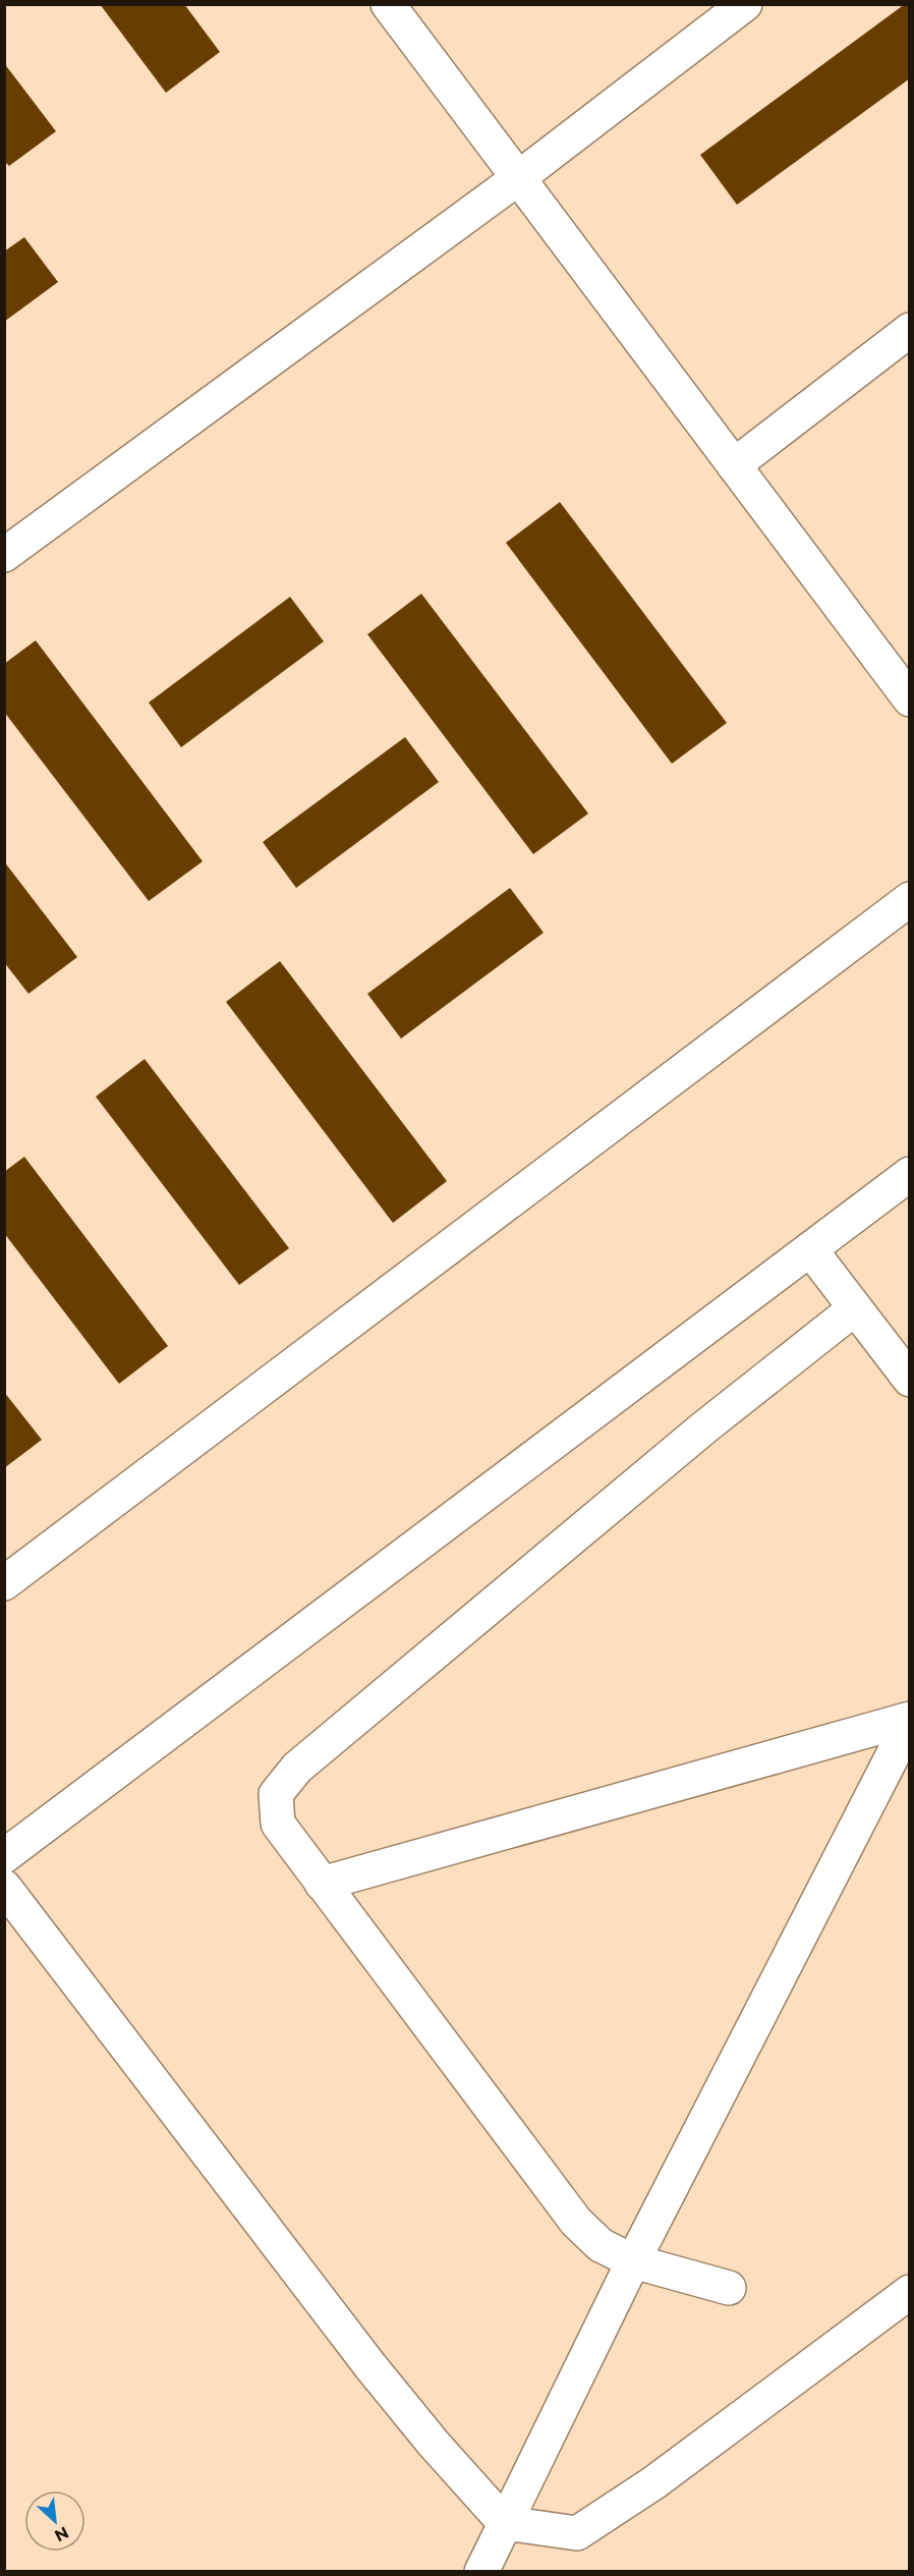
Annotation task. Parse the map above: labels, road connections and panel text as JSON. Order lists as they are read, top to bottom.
{
  "north": "bottom right"
}
